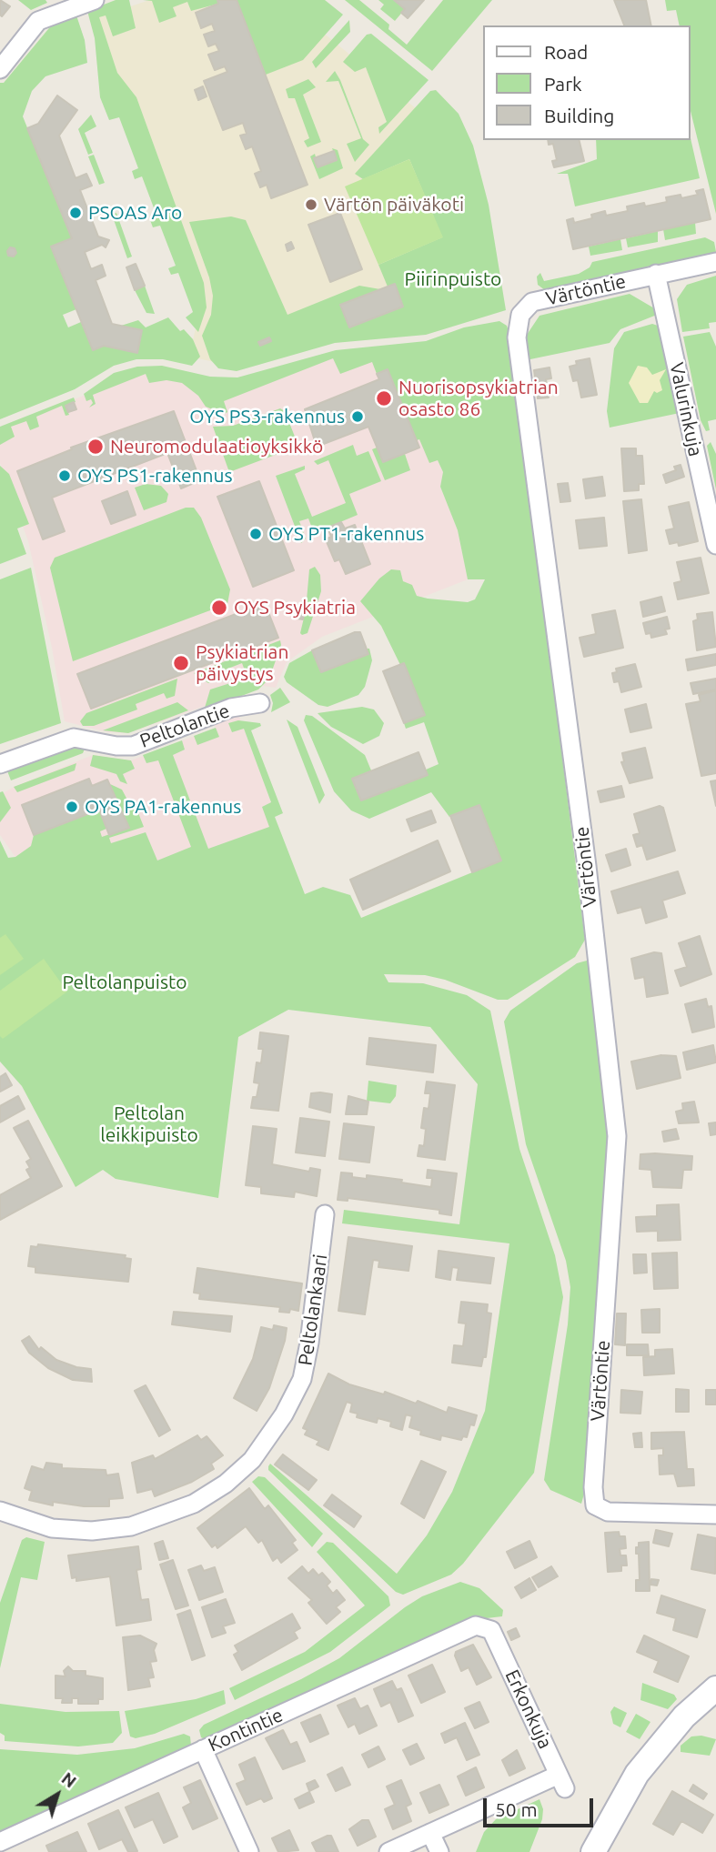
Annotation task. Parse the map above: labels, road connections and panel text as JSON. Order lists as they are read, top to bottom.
{
  "streets": {
    "street": [
      "Värtöntie",
      "Valurinkuja",
      "Peltolantie",
      "Peltolankaari",
      "Erkonkuja",
      "Kontintie"
    ]
  },
  "crossings": [
    ["Värtöntie", "Valurinkuja"],
    ["Erkonkuja", "Kontintie"]
  ],
  "parks": ["Piirinpuisto", "Peltolanpuisto", "Peltolan leikkipuisto"],
  "places": [
    "Värtön päiväkoti",
    "PSOAS Aro",
    "Nuorisopsykiatrian osasto 86",
    "OYS PS3-rakennus",
    "Neuromodulaatioyksikkö",
    "OYS PS1-rakennus",
    "OYS PT1-rakennus",
    "OYS Psykiatria",
    "Psykiatrian päivystys",
    "OYS PA1-rakennus"
  ],
  "legend": ["Road", "Park", "Building"],
  "scale_bar": "50 m",
  "north": "top right"
}
